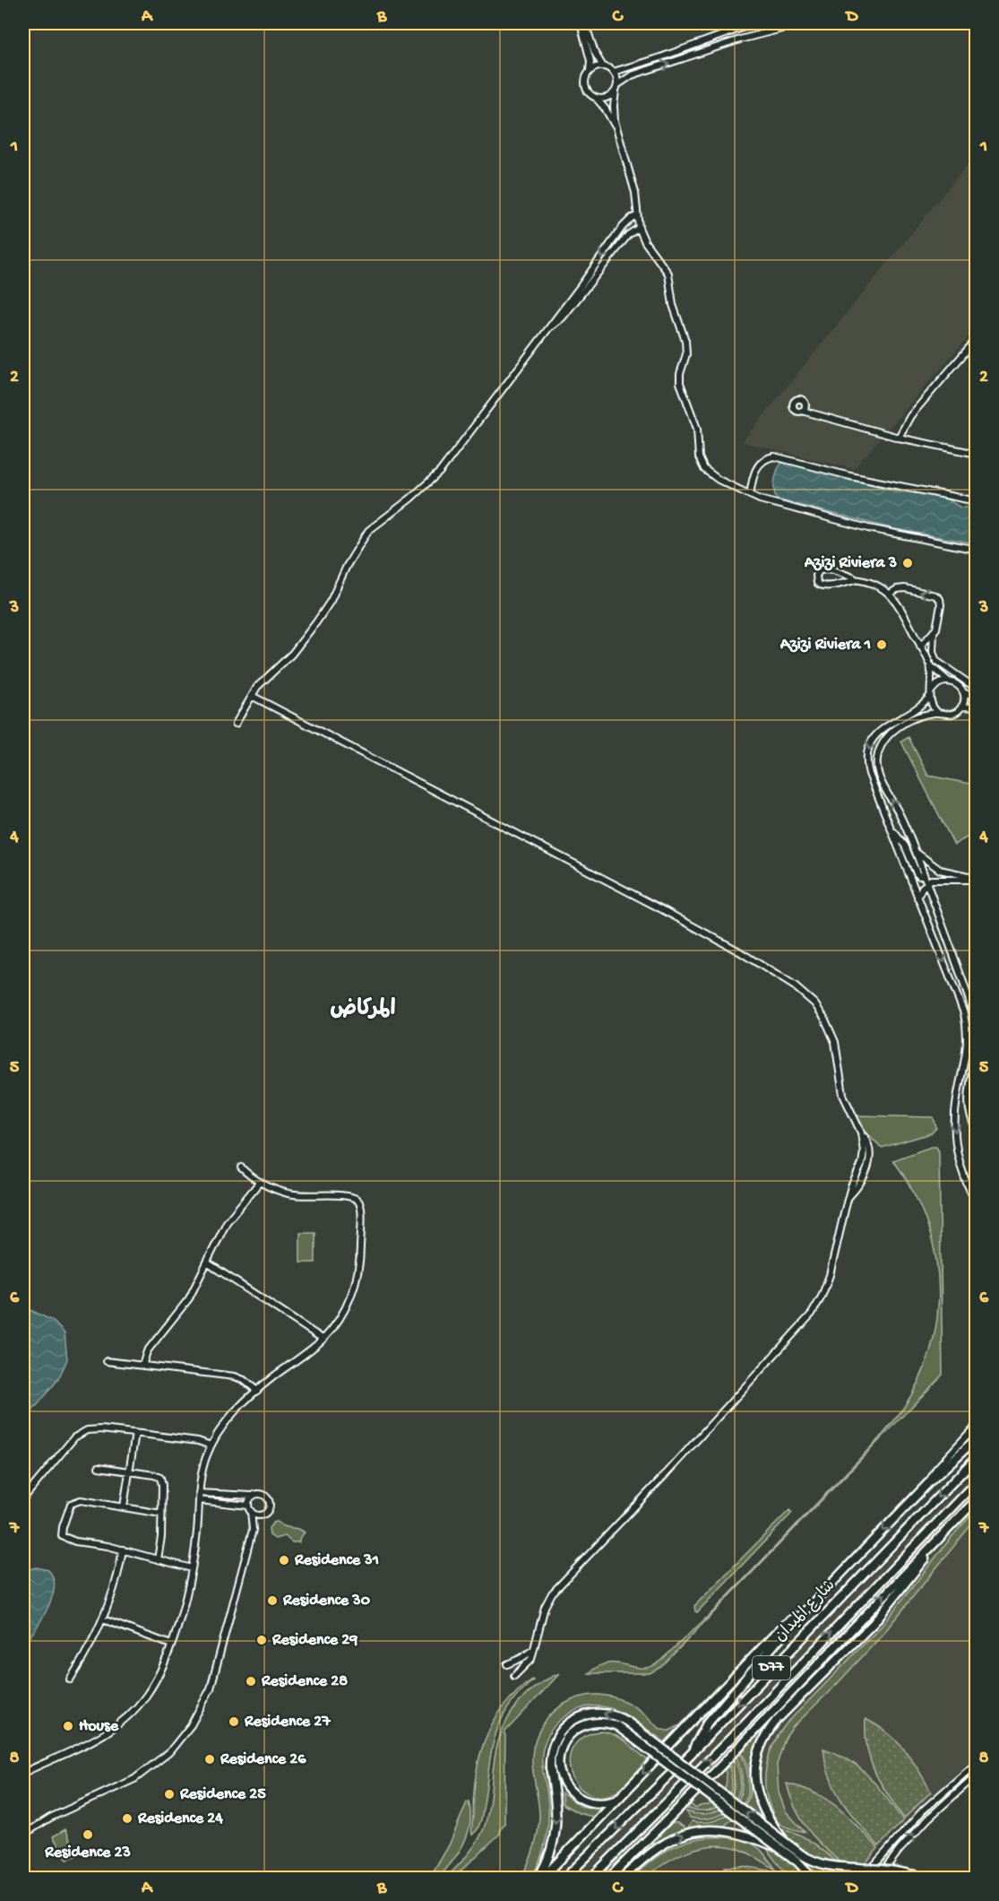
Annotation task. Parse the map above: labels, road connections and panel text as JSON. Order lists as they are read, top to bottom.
{
  "streets": {
    "main road": ["شارع الميدان", "D77"]
  },
  "districts": ["المركاض"],
  "places": [
    "Azizi Riviera 3",
    "Azizi Riviera 1",
    "Residence 31",
    "Residence 30",
    "Residence 29",
    "Residence 28",
    "Residence 27",
    "House",
    "Residence 26",
    "Residence 25",
    "Residence 24",
    "Residence 23"
  ],
  "grid": {
    "columns": [
      "A",
      "B",
      "C",
      "D"
    ],
    "rows": [
      "1",
      "2",
      "3",
      "4",
      "5",
      "6",
      "7",
      "8"
    ]
  }
}
